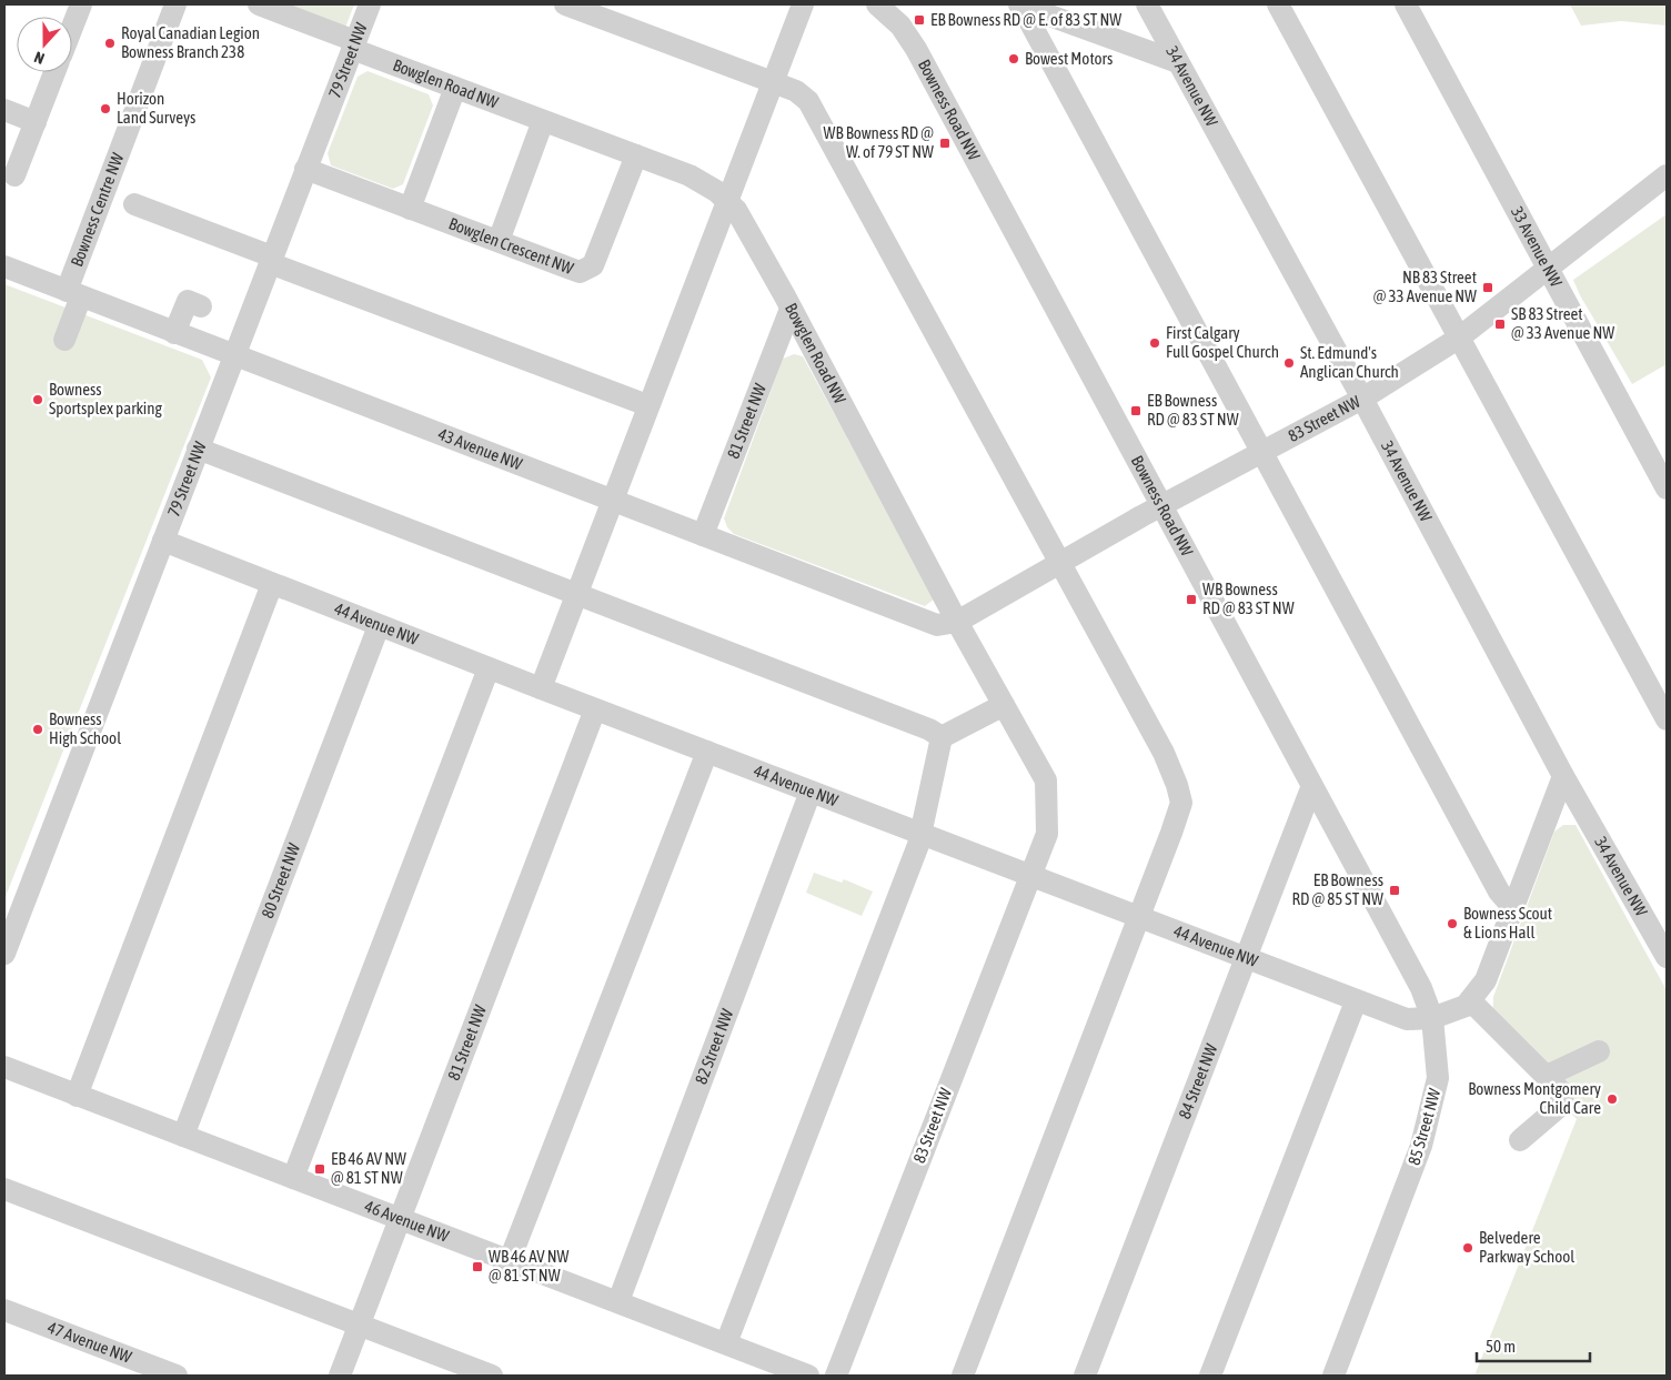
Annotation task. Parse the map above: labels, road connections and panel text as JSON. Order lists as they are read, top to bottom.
{
  "streets": {
    "street": [
      "79 Street NW",
      "Bowglen Road NW",
      "34 Avenue NW",
      "Bowness Road NW",
      "Bowness Centre NW",
      "Bowglen Crescent NW",
      "33 Avenue NW",
      "83 Street NW",
      "81 Street NW",
      "43 Avenue NW",
      "44 Avenue NW",
      "80 Street NW",
      "82 Street NW",
      "84 Street NW",
      "85 Street NW",
      "46 Avenue NW",
      "47 Avenue NW"
    ]
  },
  "crossings": [
    ["79 Street NW", "Bowglen Road NW"],
    ["79 Street NW", "Bowglen Crescent NW"],
    ["79 Street NW", "43 Avenue NW"],
    ["79 Street NW", "44 Avenue NW"],
    ["Bowglen Road NW", "Bowglen Crescent NW"],
    ["Bowglen Road NW", "83 Street NW"],
    ["Bowglen Road NW", "81 Street NW"],
    ["Bowglen Road NW", "43 Avenue NW"],
    ["Bowglen Road NW", "44 Avenue NW"],
    ["34 Avenue NW", "83 Street NW"],
    ["Bowness Road NW", "83 Street NW"],
    ["Bowness Road NW", "44 Avenue NW"],
    ["Bowness Road NW", "84 Street NW"],
    ["Bowness Road NW", "85 Street NW"],
    ["Bowness Centre NW", "43 Avenue NW"],
    ["33 Avenue NW", "83 Street NW"],
    ["83 Street NW", "43 Avenue NW"],
    ["83 Street NW", "44 Avenue NW"],
    ["81 Street NW", "43 Avenue NW"],
    ["81 Street NW", "44 Avenue NW"],
    ["81 Street NW", "46 Avenue NW"],
    ["44 Avenue NW", "80 Street NW"],
    ["44 Avenue NW", "82 Street NW"],
    ["44 Avenue NW", "84 Street NW"],
    ["44 Avenue NW", "85 Street NW"],
    ["80 Street NW", "46 Avenue NW"],
    ["82 Street NW", "46 Avenue NW"]
  ],
  "places": {
    "transit": [
      "EB Bowness RD @ E. of 83 ST NW",
      "WB Bowness RD @ W. of 79 ST NW",
      "NB 83 Street @ 33 Avenue NW",
      "SB 83 Street @ 33 Avenue NW",
      "EB Bowness RD @ 83 ST NW",
      "WB Bowness RD @ 83 ST NW",
      "EB Bowness RD @ 85 ST NW",
      "EB 46 AV NW @ 81 ST NW",
      "WB 46 AV NW @ 81 ST NW"
    ],
    "other": [
      "Royal Canadian Legion Bowness Branch 238",
      "Bowest Motors",
      "Horizon Land Surveys",
      "First Calgary Full Gospel Church",
      "St. Edmund's Anglican Church",
      "Bowness Sportsplex parking",
      "Bowness High School",
      "Bowness Scout & Lions Hall",
      "Bowness Montgomery Child Care",
      "Belvedere Parkway School"
    ]
  },
  "scale_bar": "50 m",
  "north": "bottom"
}
